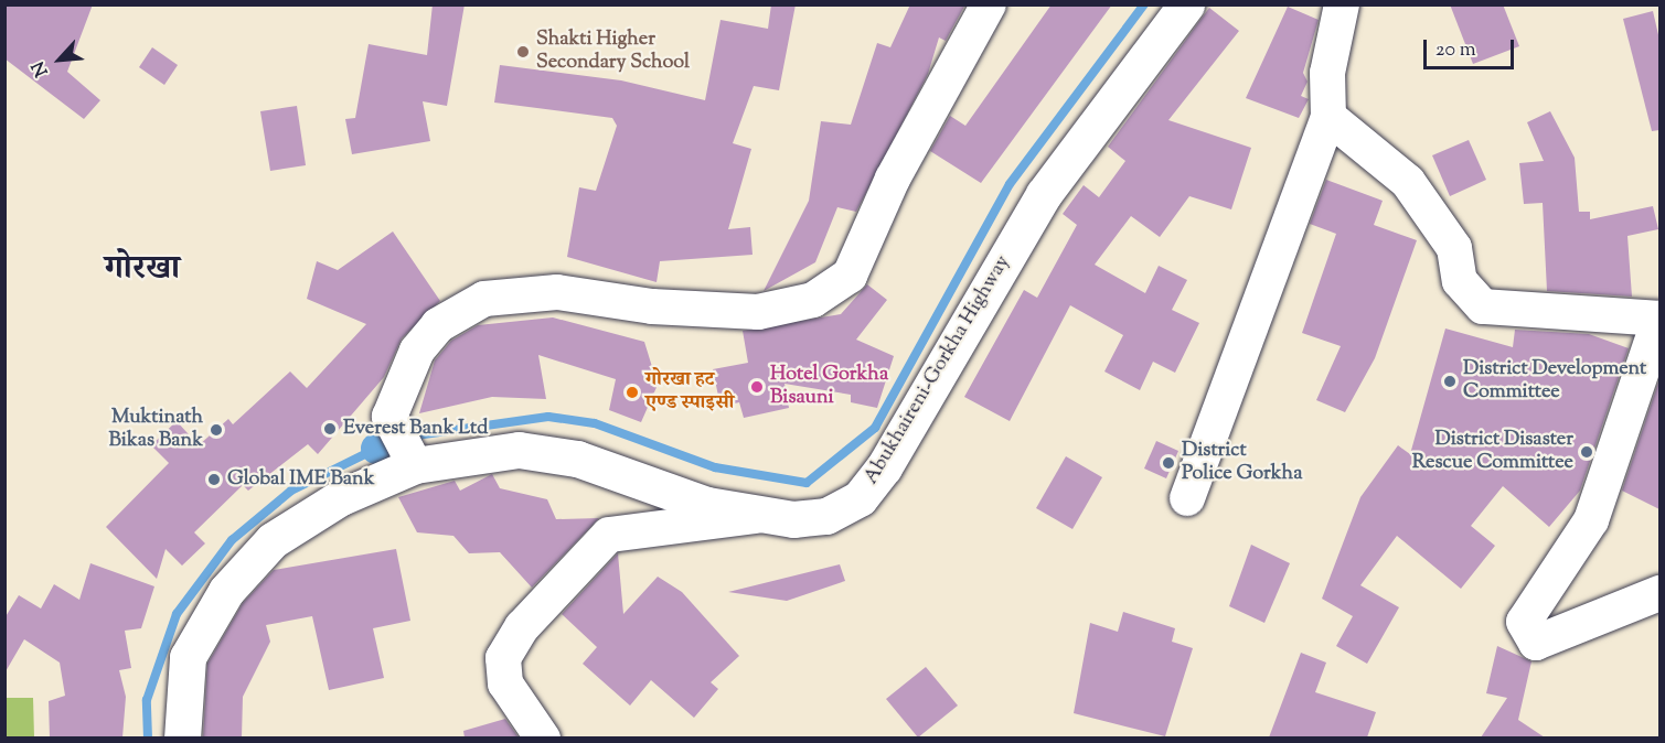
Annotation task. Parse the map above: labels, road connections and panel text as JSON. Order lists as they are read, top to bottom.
{
  "streets": {
    "main road": ["Abukhaireni-Gorkha Highway"]
  },
  "districts": ["गोरखा"],
  "places": [
    "Shakti Higher Secondary School",
    "District Development Committee",
    "Hotel Gorkha Bisauni",
    "गोरखा हट एण्ड स्पाइसी",
    "Everest Bank Ltd",
    "Muktinath Bikas Bank",
    "District Disaster Rescue Committee",
    "District Police Gorkha",
    "Global IME Bank"
  ],
  "scale_bar": "20 m",
  "north": "bottom left"
}
